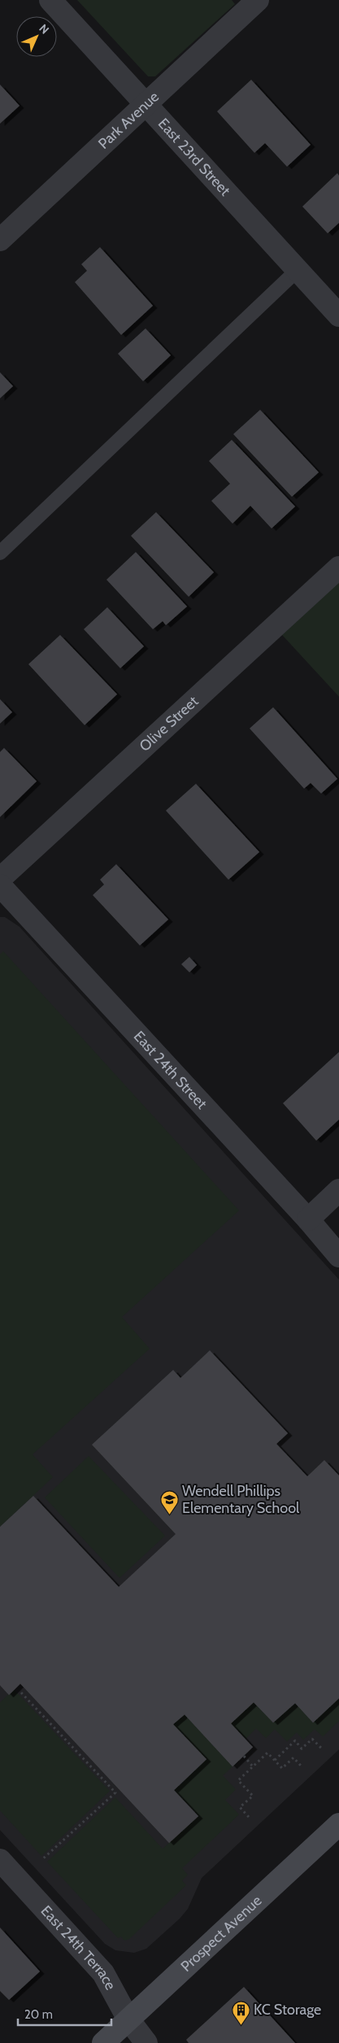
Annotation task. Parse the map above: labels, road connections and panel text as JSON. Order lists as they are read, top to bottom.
{
  "streets": {
    "main road": ["Prospect Avenue"],
    "street": [
      "Park Avenue",
      "East 23rd Street",
      "Olive Street",
      "East 24th Street",
      "East 24th Terrace"
    ]
  },
  "crossings": [
    ["Park Avenue", "East 23rd Street"],
    ["Prospect Avenue", "East 24th Terrace"]
  ],
  "places": {
    "school or university": ["Wendell Phillips Elementary School"],
    "building": ["KC Storage"]
  },
  "scale_bar": "20 m",
  "north": "top right"
}
